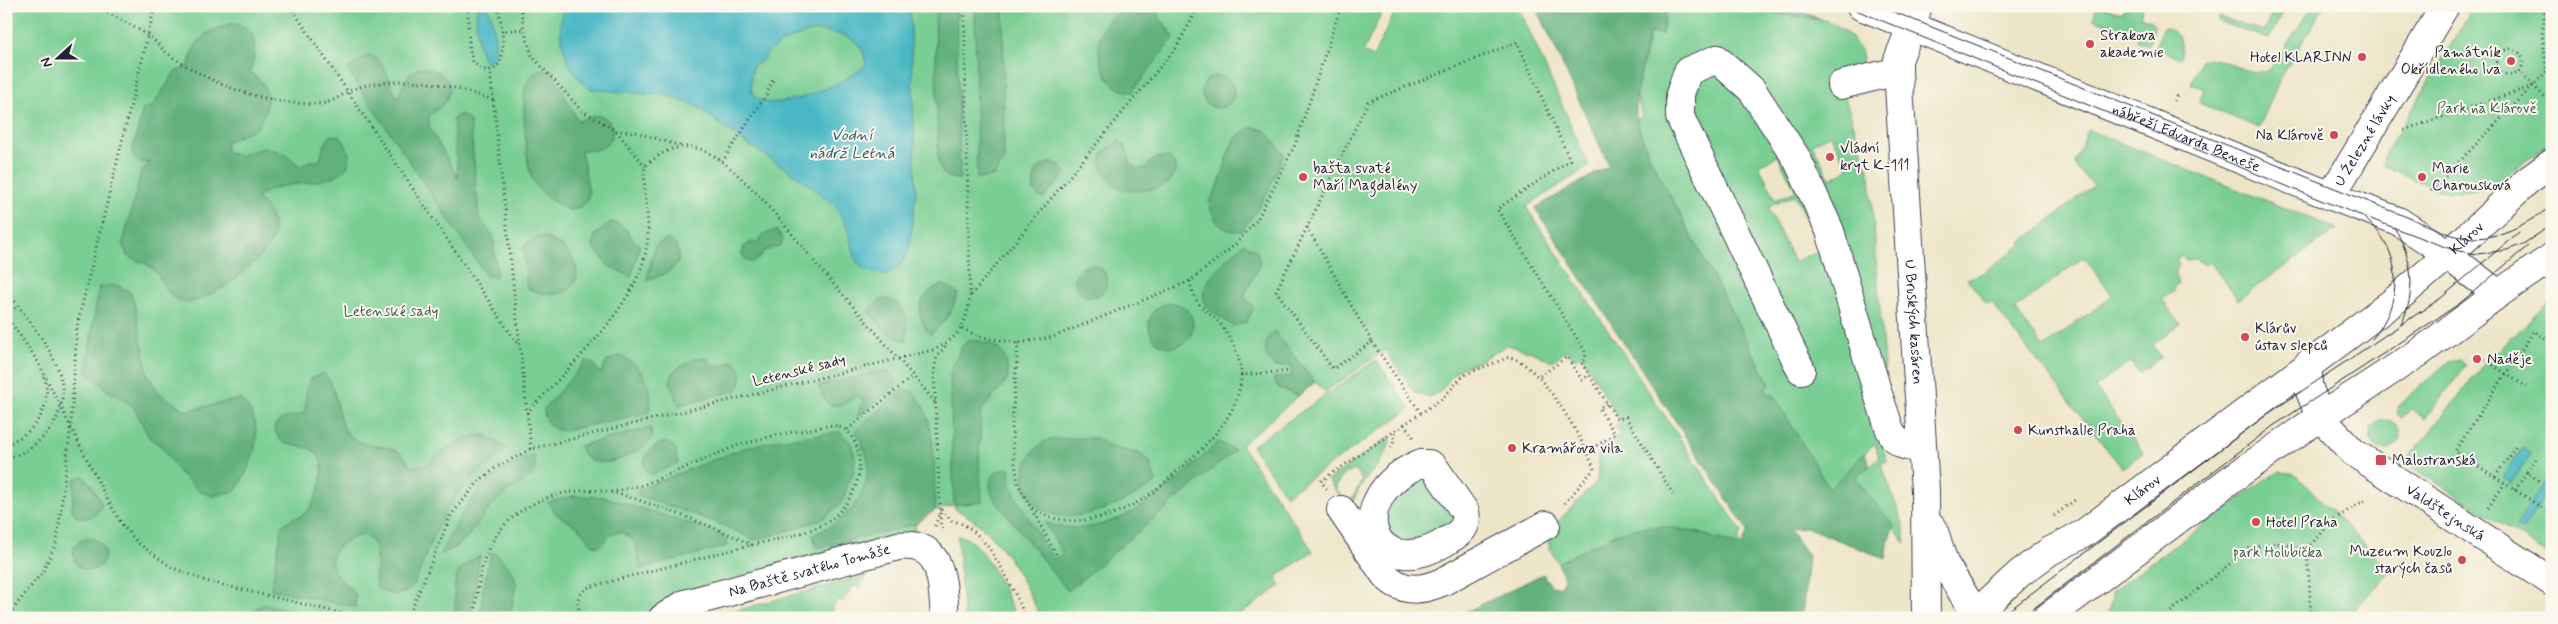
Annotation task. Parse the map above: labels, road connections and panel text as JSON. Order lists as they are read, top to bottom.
{
  "streets": {
    "main road": [
      "nábřeží Edvarda Beneše",
      "U Železné lávky",
      "Klárov",
      "U Bruských kasáren",
      "Valdštejnská",
      "Na Baště svatého Tomáše"
    ],
    "path": ["Letenské sady"]
  },
  "crossings": [
    ["nábřeží Edvarda Beneše", "U Železné lávky"],
    ["nábřeží Edvarda Beneše", "Klárov"],
    ["nábřeží Edvarda Beneše", "U Bruských kasáren"]
  ],
  "water": ["Vodní nádrž Letná"],
  "parks": ["Park na Klárově", "Letenské sady", "park Holubička"],
  "places": {
    "other": [
      "Strakova akademie",
      "Hotel KLARINN",
      "Památník Okřídleného lva",
      "Na Klárově",
      "Vládní kryt K-111",
      "bašta svaté Maří Magdalény",
      "Marie Charousková",
      "Klárův ústav slepců",
      "Naděje",
      "Kunsthalle Praha",
      "Kramářova vila",
      "Hotel Praha",
      "Muzeum Kouzlo starých časů"
    ],
    "transit": ["Malostranská"]
  },
  "north": "left"
}
